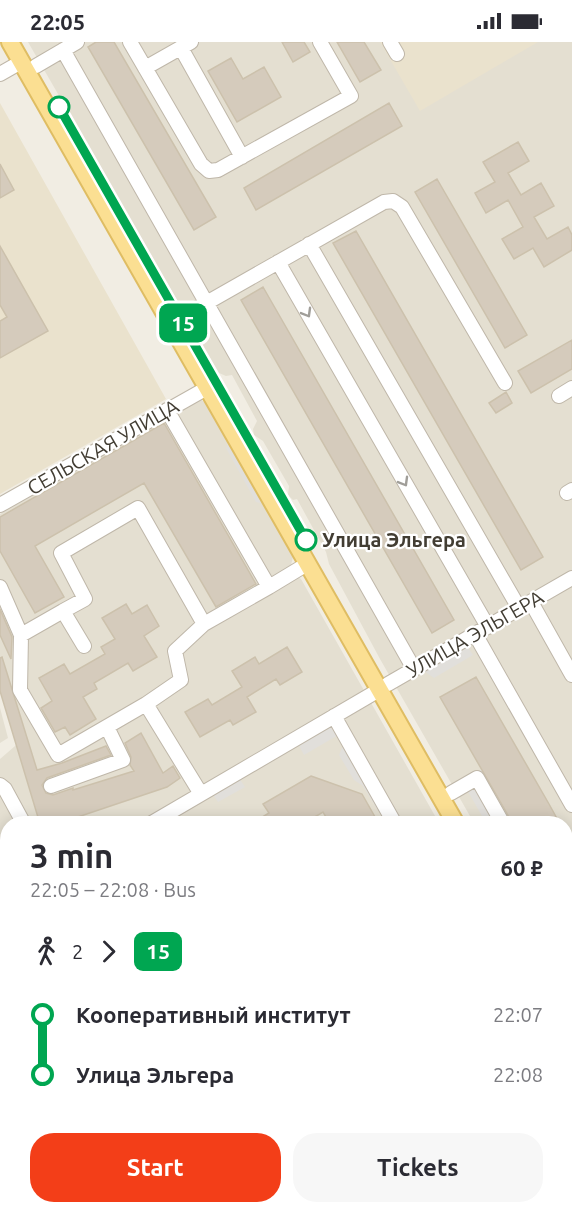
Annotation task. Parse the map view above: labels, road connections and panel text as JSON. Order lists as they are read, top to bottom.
{
  "streets": {
    "street": ["СЕЛЬСКАЯ УЛИЦА", "УЛИЦА ЭЛЬГЕРА"]
  },
  "places": ["Улица Эльгера"],
  "lines": ["bus line 15"],
  "page": {
    "status": "22:05",
    "on_map": "15",
    "heading": ["3 min", "22:05 – 22:08 · Bus", "60 ₽"],
    "legs": ["2", "15"],
    "list": [
      {
        "name": "Кооперативный институт",
        "value": "22:07"
      },
      {
        "name": "Улица Эльгера",
        "value": "22:08"
      }
    ],
    "buttons": ["Start", "Tickets"]
  }
}
